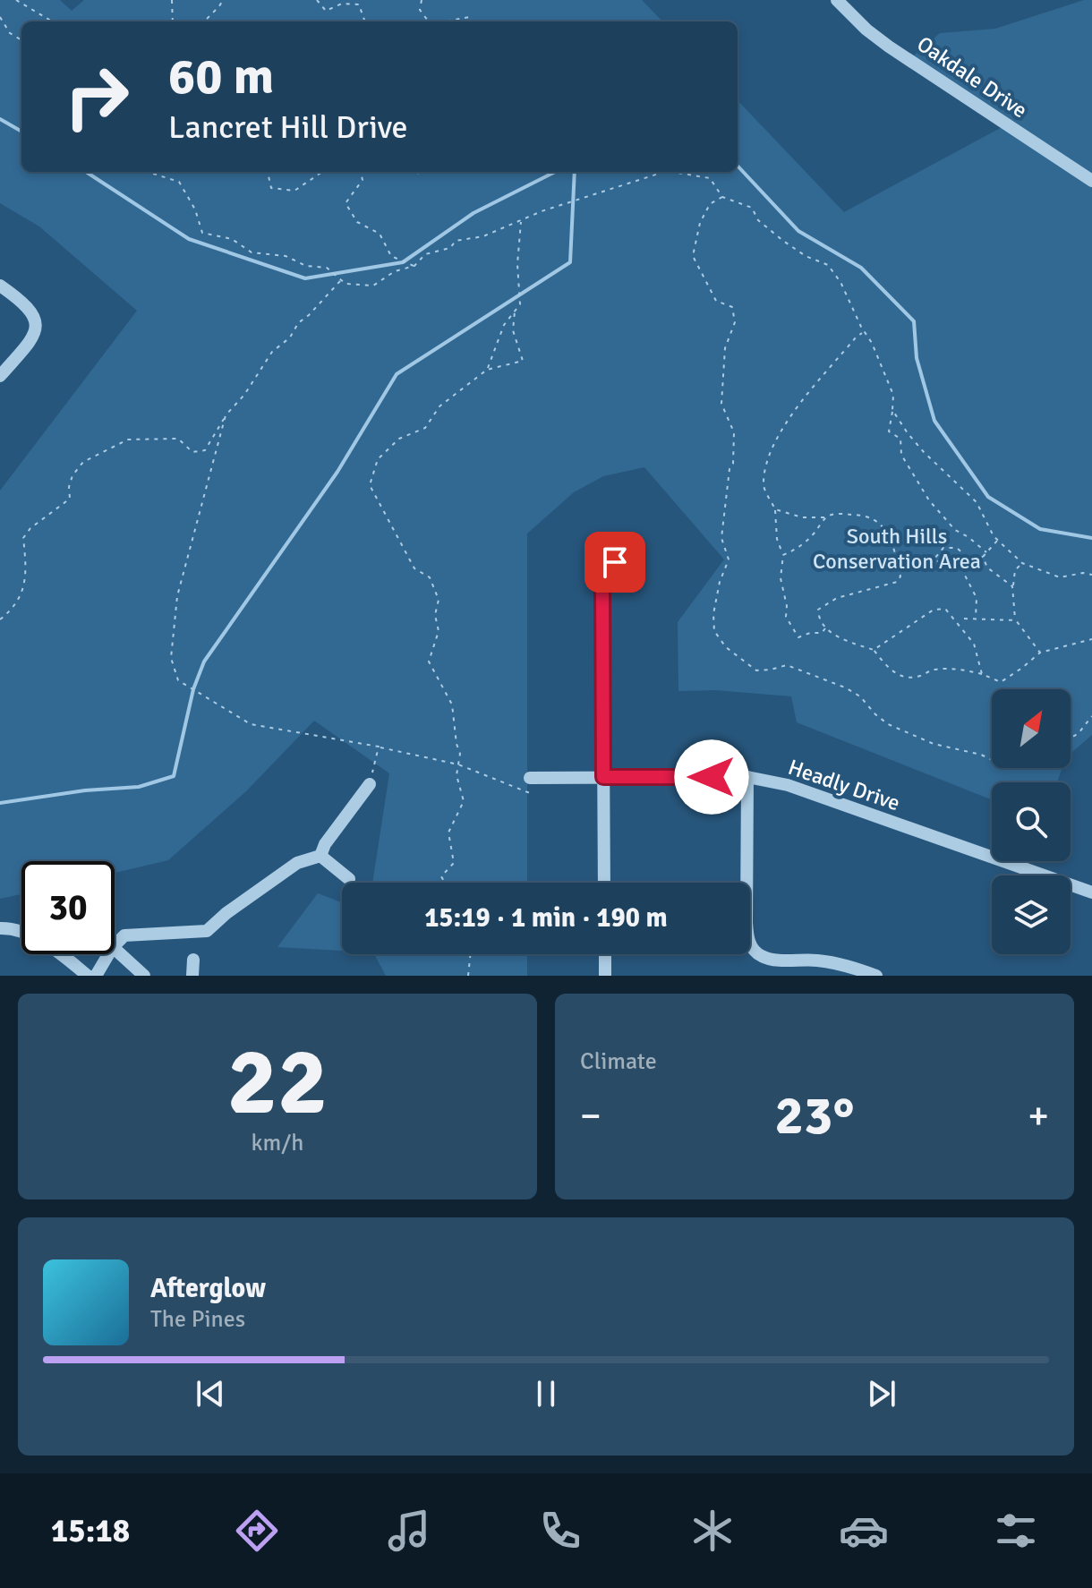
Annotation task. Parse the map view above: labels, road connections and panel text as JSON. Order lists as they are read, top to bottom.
{
  "streets": {
    "street": ["Oakdale Drive", "Headly Drive"]
  },
  "parks": ["South Hills Conservation Area"],
  "north": "top right",
  "page": {
    "turn": ["60 m", "Lancret Hill Drive"],
    "limit": "30",
    "trip": "15:19 · 1 min · 190 m",
    "tile": [
      ["22", "km/h"],
      "Climate"
    ],
    "heat": ["−", "23°", "+"],
    "song": ["Afterglow", "The Pines"],
    "tabs": "15:18"
  }
}
